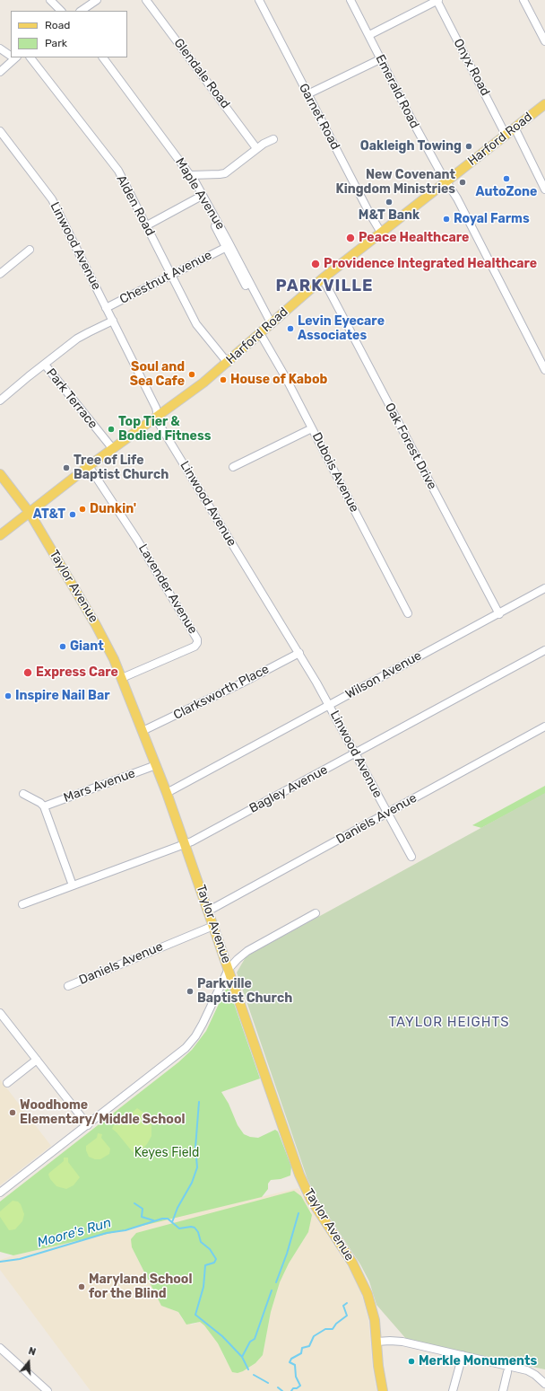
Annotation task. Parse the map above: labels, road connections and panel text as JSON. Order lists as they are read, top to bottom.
{
  "streets": {
    "main road": ["Harford Road", "Taylor Avenue"],
    "street": [
      "Onyx Road",
      "Glendale Road",
      "Emerald Road",
      "Garnet Road",
      "Maple Avenue",
      "Alden Road",
      "Linwood Avenue",
      "Chestnut Avenue",
      "Park Terrace",
      "Oak Forest Drive",
      "Dubois Avenue",
      "Lavender Avenue",
      "Wilson Avenue",
      "Clarksworth Place",
      "Mars Avenue",
      "Bagley Avenue",
      "Daniels Avenue"
    ]
  },
  "crossings": [
    ["Onyx Road", "Harford Road"],
    ["Emerald Road", "Harford Road"],
    ["Garnet Road", "Harford Road"],
    ["Harford Road", "Maple Avenue"],
    ["Harford Road", "Alden Road"],
    ["Harford Road", "Linwood Avenue"],
    ["Harford Road", "Park Terrace"],
    ["Harford Road", "Oak Forest Drive"],
    ["Harford Road", "Dubois Avenue"],
    ["Harford Road", "Taylor Avenue"],
    ["Harford Road", "Lavender Avenue"],
    ["Alden Road", "Chestnut Avenue"],
    ["Linwood Avenue", "Chestnut Avenue"],
    ["Linwood Avenue", "Wilson Avenue"],
    ["Linwood Avenue", "Clarksworth Place"],
    ["Linwood Avenue", "Bagley Avenue"],
    ["Linwood Avenue", "Daniels Avenue"],
    ["Chestnut Avenue", "Park Terrace"],
    ["Oak Forest Drive", "Wilson Avenue"],
    ["Taylor Avenue", "Lavender Avenue"],
    ["Taylor Avenue", "Wilson Avenue"],
    ["Taylor Avenue", "Clarksworth Place"],
    ["Taylor Avenue", "Mars Avenue"],
    ["Taylor Avenue", "Bagley Avenue"],
    ["Taylor Avenue", "Daniels Avenue"]
  ],
  "districts": ["PARKVILLE", "TAYLOR HEIGHTS"],
  "water": ["Moore's Run"],
  "parks": ["Keyes Field"],
  "places": [
    "Oakleigh Towing",
    "AutoZone",
    "New Covenant Kingdom Ministries",
    "M&T Bank",
    "Royal Farms",
    "Peace Healthcare",
    "Providence Integrated Healthcare",
    "Levin Eyecare Associates",
    "Soul and Sea Cafe",
    "House of Kabob",
    "Top Tier & Bodied Fitness",
    "Tree of Life Baptist Church",
    "Dunkin'",
    "AT&T",
    "Giant",
    "Express Care",
    "Inspire Nail Bar",
    "Parkville Baptist Church",
    "Woodhome Elementary/Middle School",
    "Maryland School for the Blind",
    "Merkle Monuments"
  ],
  "legend": ["Road", "Park"],
  "north": "top"
}
